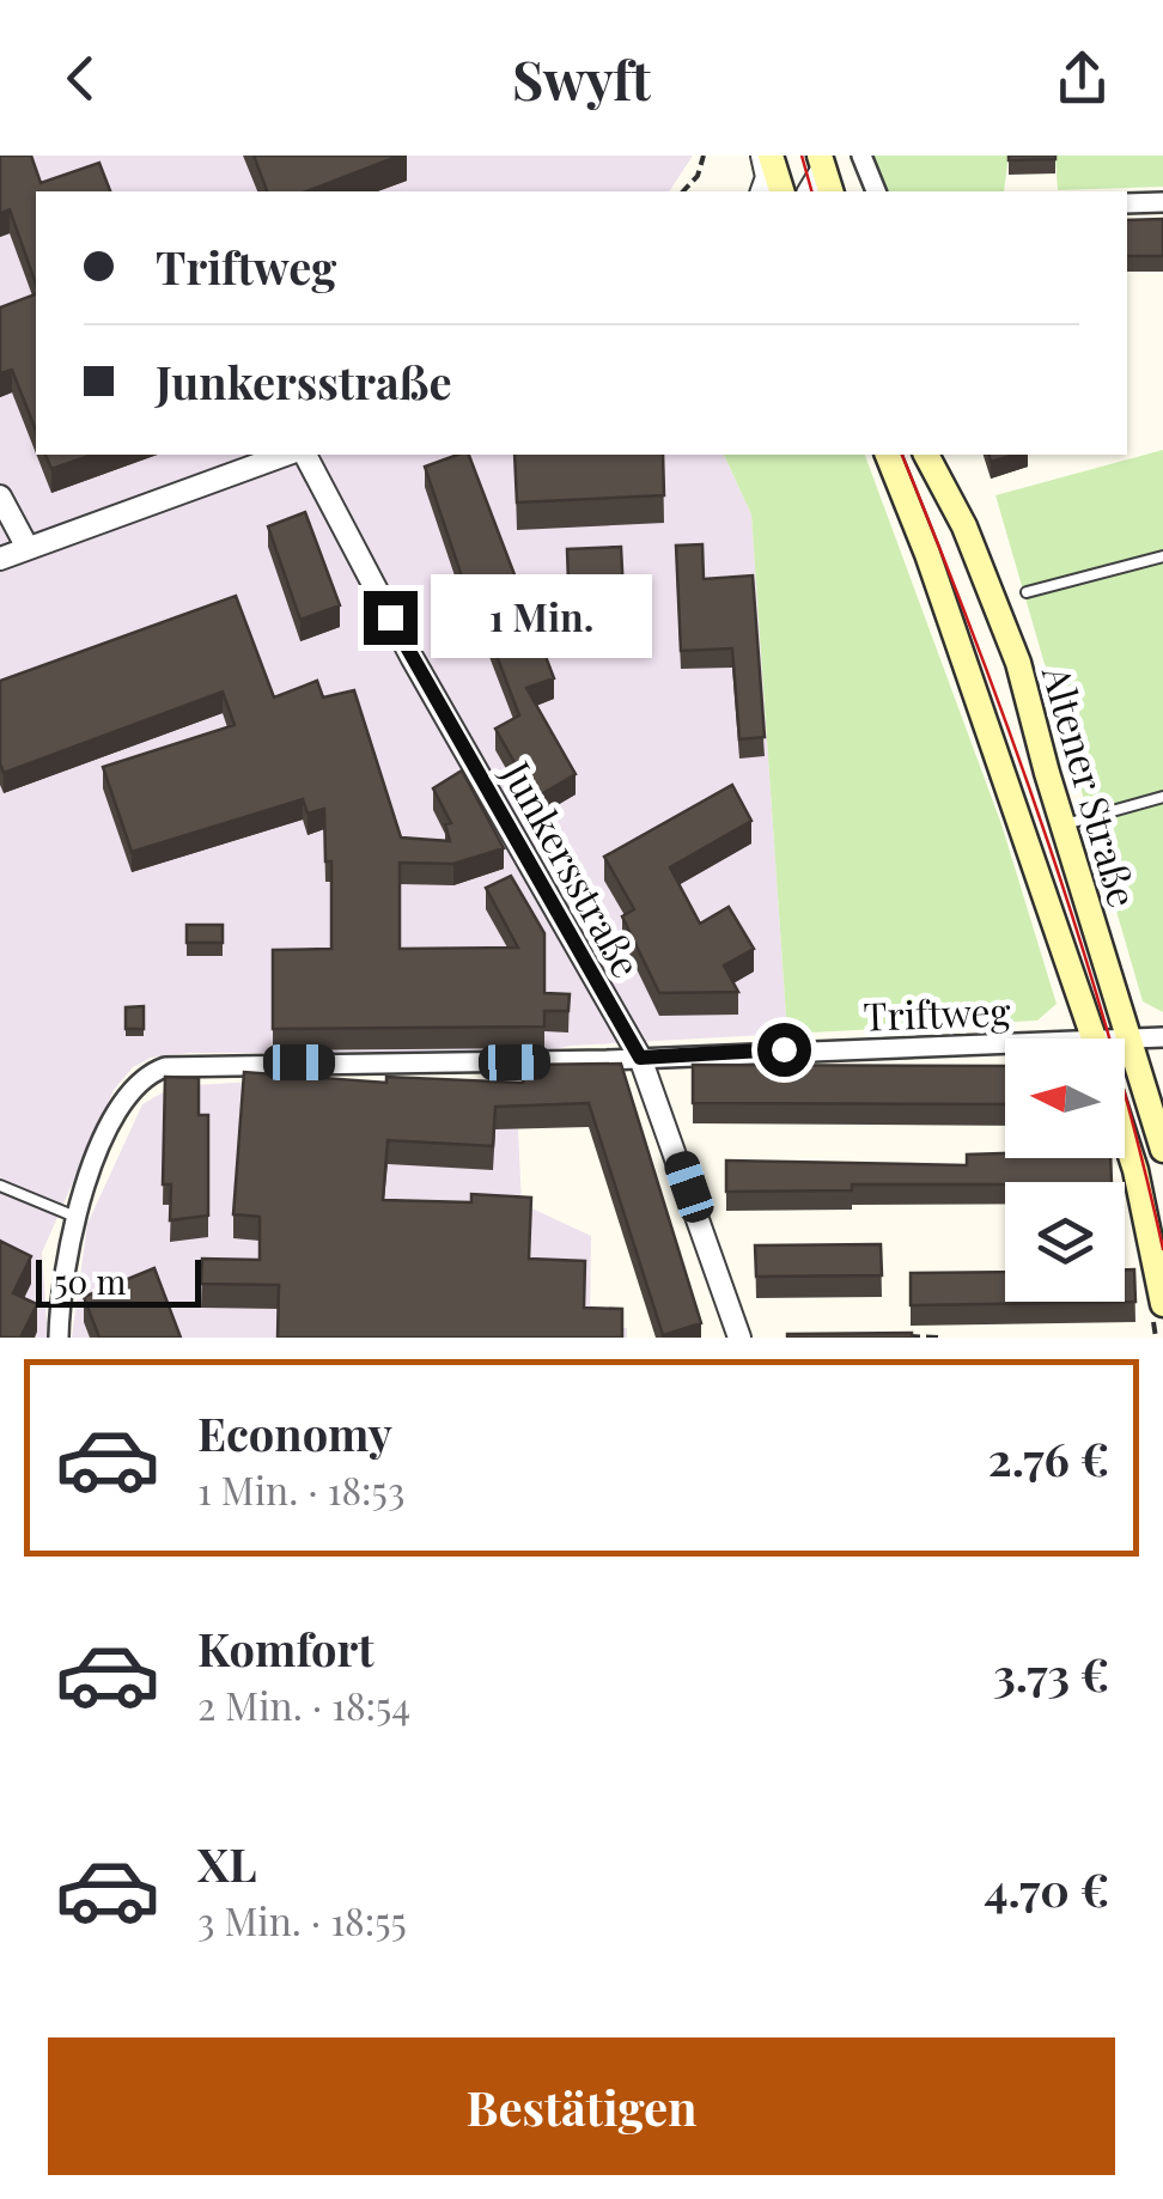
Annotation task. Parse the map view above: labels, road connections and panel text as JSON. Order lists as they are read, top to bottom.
{
  "streets": {
    "main road": ["Altener Straße"],
    "street": ["Junkersstraße", "Triftweg"]
  },
  "crossings": [
    ["Altener Straße", "Triftweg"],
    ["Junkersstraße", "Triftweg"]
  ],
  "scale_bar": "50 m",
  "north": "left",
  "page": {
    "header": "Swyft",
    "banner": ["Triftweg", "Junkersstraße"],
    "bubble": "1 Min.",
    "scale": "50 m",
    "list": [
      {
        "name": "Economy",
        "note": "1 Min. · 18:53",
        "value": "2.76 €"
      },
      {
        "name": "Komfort",
        "note": "2 Min. · 18:54",
        "value": "3.73 €"
      },
      {
        "name": "XL",
        "note": "3 Min. · 18:55",
        "value": "4.70 €"
      }
    ],
    "buttons": "Bestätigen"
  }
}
